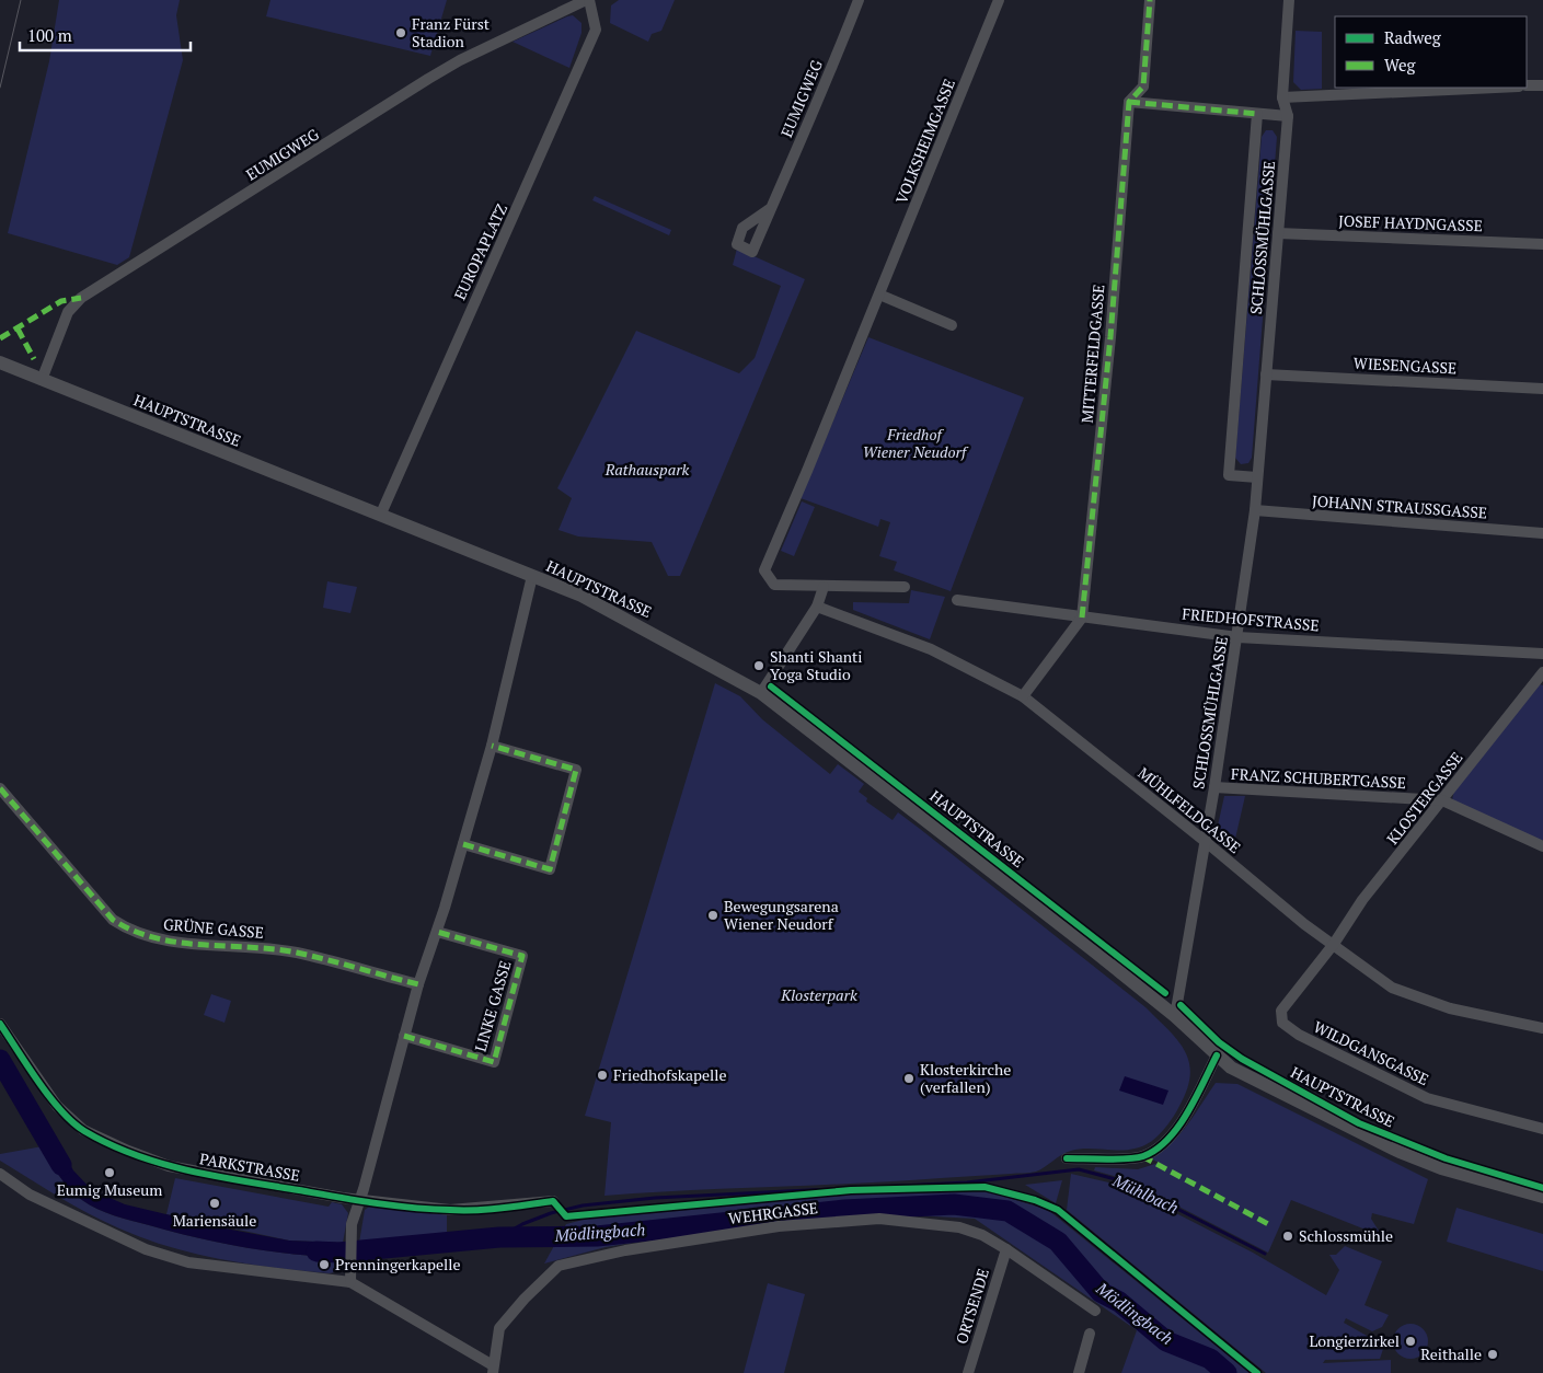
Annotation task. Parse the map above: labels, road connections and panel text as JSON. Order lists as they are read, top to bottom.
{
  "streets": {
    "street": [
      "EUMIGWEG",
      "VOLKSHEIMGASSE",
      "JOSEF HAYDNGASSE",
      "SCHLOSSMÜHLGASSE",
      "EUROPAPLATZ",
      "MITTERFELDGASSE",
      "WIESENGASSE",
      "HAUPTSTRASSE",
      "JOHANN STRAUSSGASSE",
      "FRIEDHOFSTRASSE",
      "FRANZ SCHUBERTGASSE",
      "KLOSTERGASSE",
      "MÜHLFELDGASSE",
      "GRÜNE GASSE",
      "LINKE GASSE",
      "WILDGANSGASSE",
      "PARKSTRASSE",
      "WEHRGASSE",
      "ORTSENDE"
    ]
  },
  "crossings": [
    ["EUMIGWEG", "EUROPAPLATZ"],
    ["EUMIGWEG", "HAUPTSTRASSE"],
    ["JOSEF HAYDNGASSE", "SCHLOSSMÜHLGASSE"],
    ["SCHLOSSMÜHLGASSE", "WIESENGASSE"],
    ["SCHLOSSMÜHLGASSE", "HAUPTSTRASSE"],
    ["SCHLOSSMÜHLGASSE", "JOHANN STRAUSSGASSE"],
    ["SCHLOSSMÜHLGASSE", "FRIEDHOFSTRASSE"],
    ["SCHLOSSMÜHLGASSE", "FRANZ SCHUBERTGASSE"],
    ["SCHLOSSMÜHLGASSE", "MÜHLFELDGASSE"],
    ["EUROPAPLATZ", "HAUPTSTRASSE"],
    ["MITTERFELDGASSE", "FRIEDHOFSTRASSE"],
    ["FRANZ SCHUBERTGASSE", "KLOSTERGASSE"],
    ["KLOSTERGASSE", "MÜHLFELDGASSE"],
    ["KLOSTERGASSE", "WILDGANSGASSE"],
    ["MÜHLFELDGASSE", "WILDGANSGASSE"],
    ["WEHRGASSE", "ORTSENDE"]
  ],
  "water": ["Mühlbach", "Mödlingbach"],
  "parks": ["Friedhof Wiener Neudorf", "Rathauspark", "Klosterpark"],
  "places": [
    "Franz Fürst Stadion",
    "Shanti Shanti Yoga Studio",
    "Bewegungsarena Wiener Neudorf",
    "Friedhofskapelle",
    "Klosterkirche (verfallen)",
    "Eumig Museum",
    "Mariensäule",
    "Schlossmühle",
    "Prenningerkapelle",
    "Longierzirkel",
    "Reithalle"
  ],
  "legend": ["Radweg", "Weg"],
  "scale_bar": "100 m"
}
